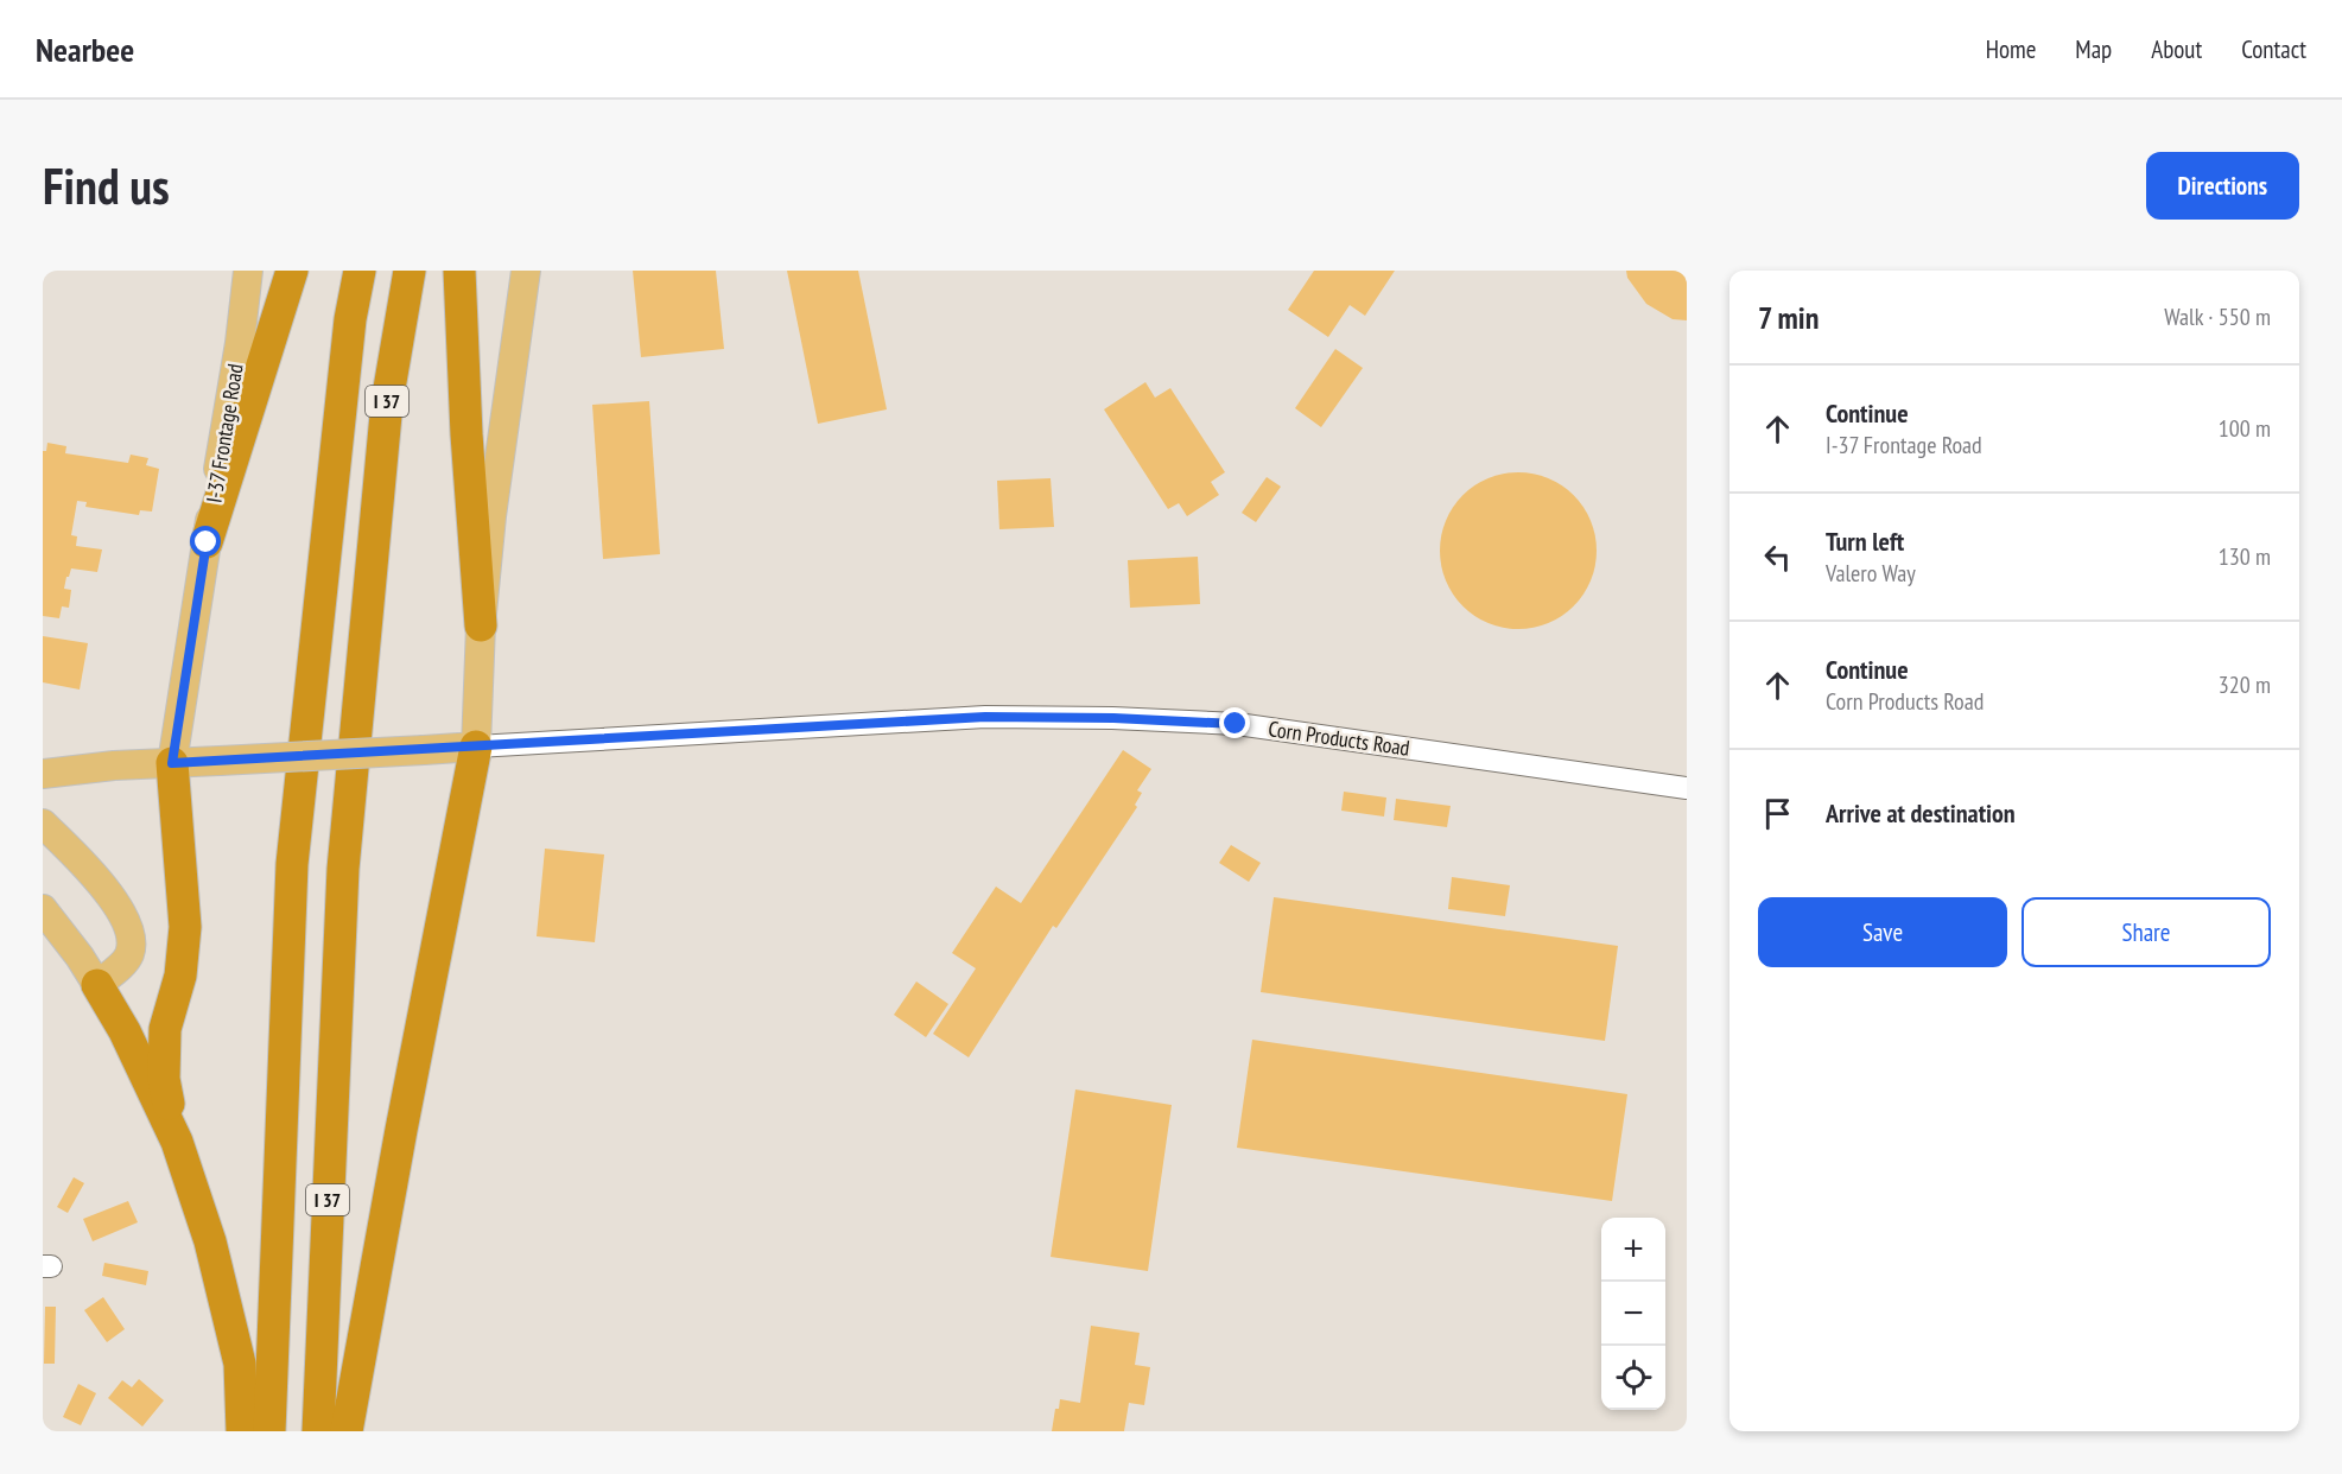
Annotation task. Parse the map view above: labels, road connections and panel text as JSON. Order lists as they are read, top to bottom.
{
  "streets": {
    "highway": ["I 37"],
    "main road": ["I-37 Frontage Road"],
    "street": ["Corn Products Road"]
  },
  "page": {
    "header": "Nearbee",
    "nav": [
      "Home",
      "Map",
      "About",
      "Contact"
    ],
    "buttons": [
      "Directions",
      ["Save", "Share"]
    ],
    "title": "Find us",
    "heading": ["7 min", "Walk · 550 m"],
    "list": [
      ["Continue", "I-37 Frontage Road", "100 m"],
      ["Turn left", "Valero Way", "130 m"],
      ["Continue", "Corn Products Road", "320 m"],
      "Arrive at destination"
    ],
    "map_buttons": ["+", "−"]
  }
}
